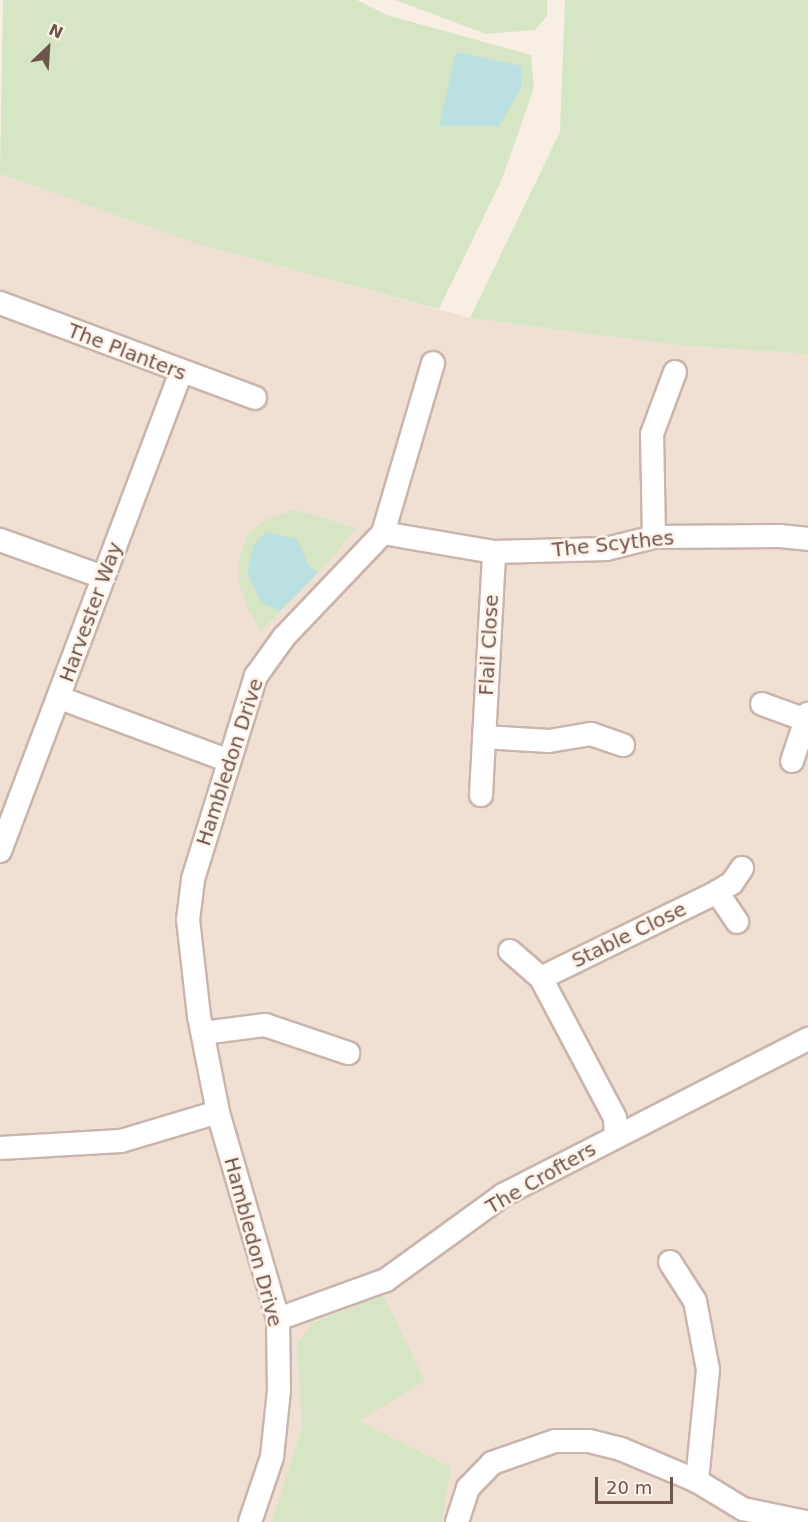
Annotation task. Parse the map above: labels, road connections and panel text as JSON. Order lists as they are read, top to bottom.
{
  "streets": {
    "street": [
      "The Planters",
      "The Scythes",
      "Harvester Way",
      "Flail Close",
      "Hambledon Drive",
      "Stable Close",
      "The Crofters"
    ]
  },
  "crossings": [
    ["The Planters", "Harvester Way"],
    ["The Scythes", "Flail Close"],
    ["The Scythes", "Hambledon Drive"],
    ["Hambledon Drive", "The Crofters"]
  ],
  "scale_bar": "20 m",
  "north": "top right"
}
